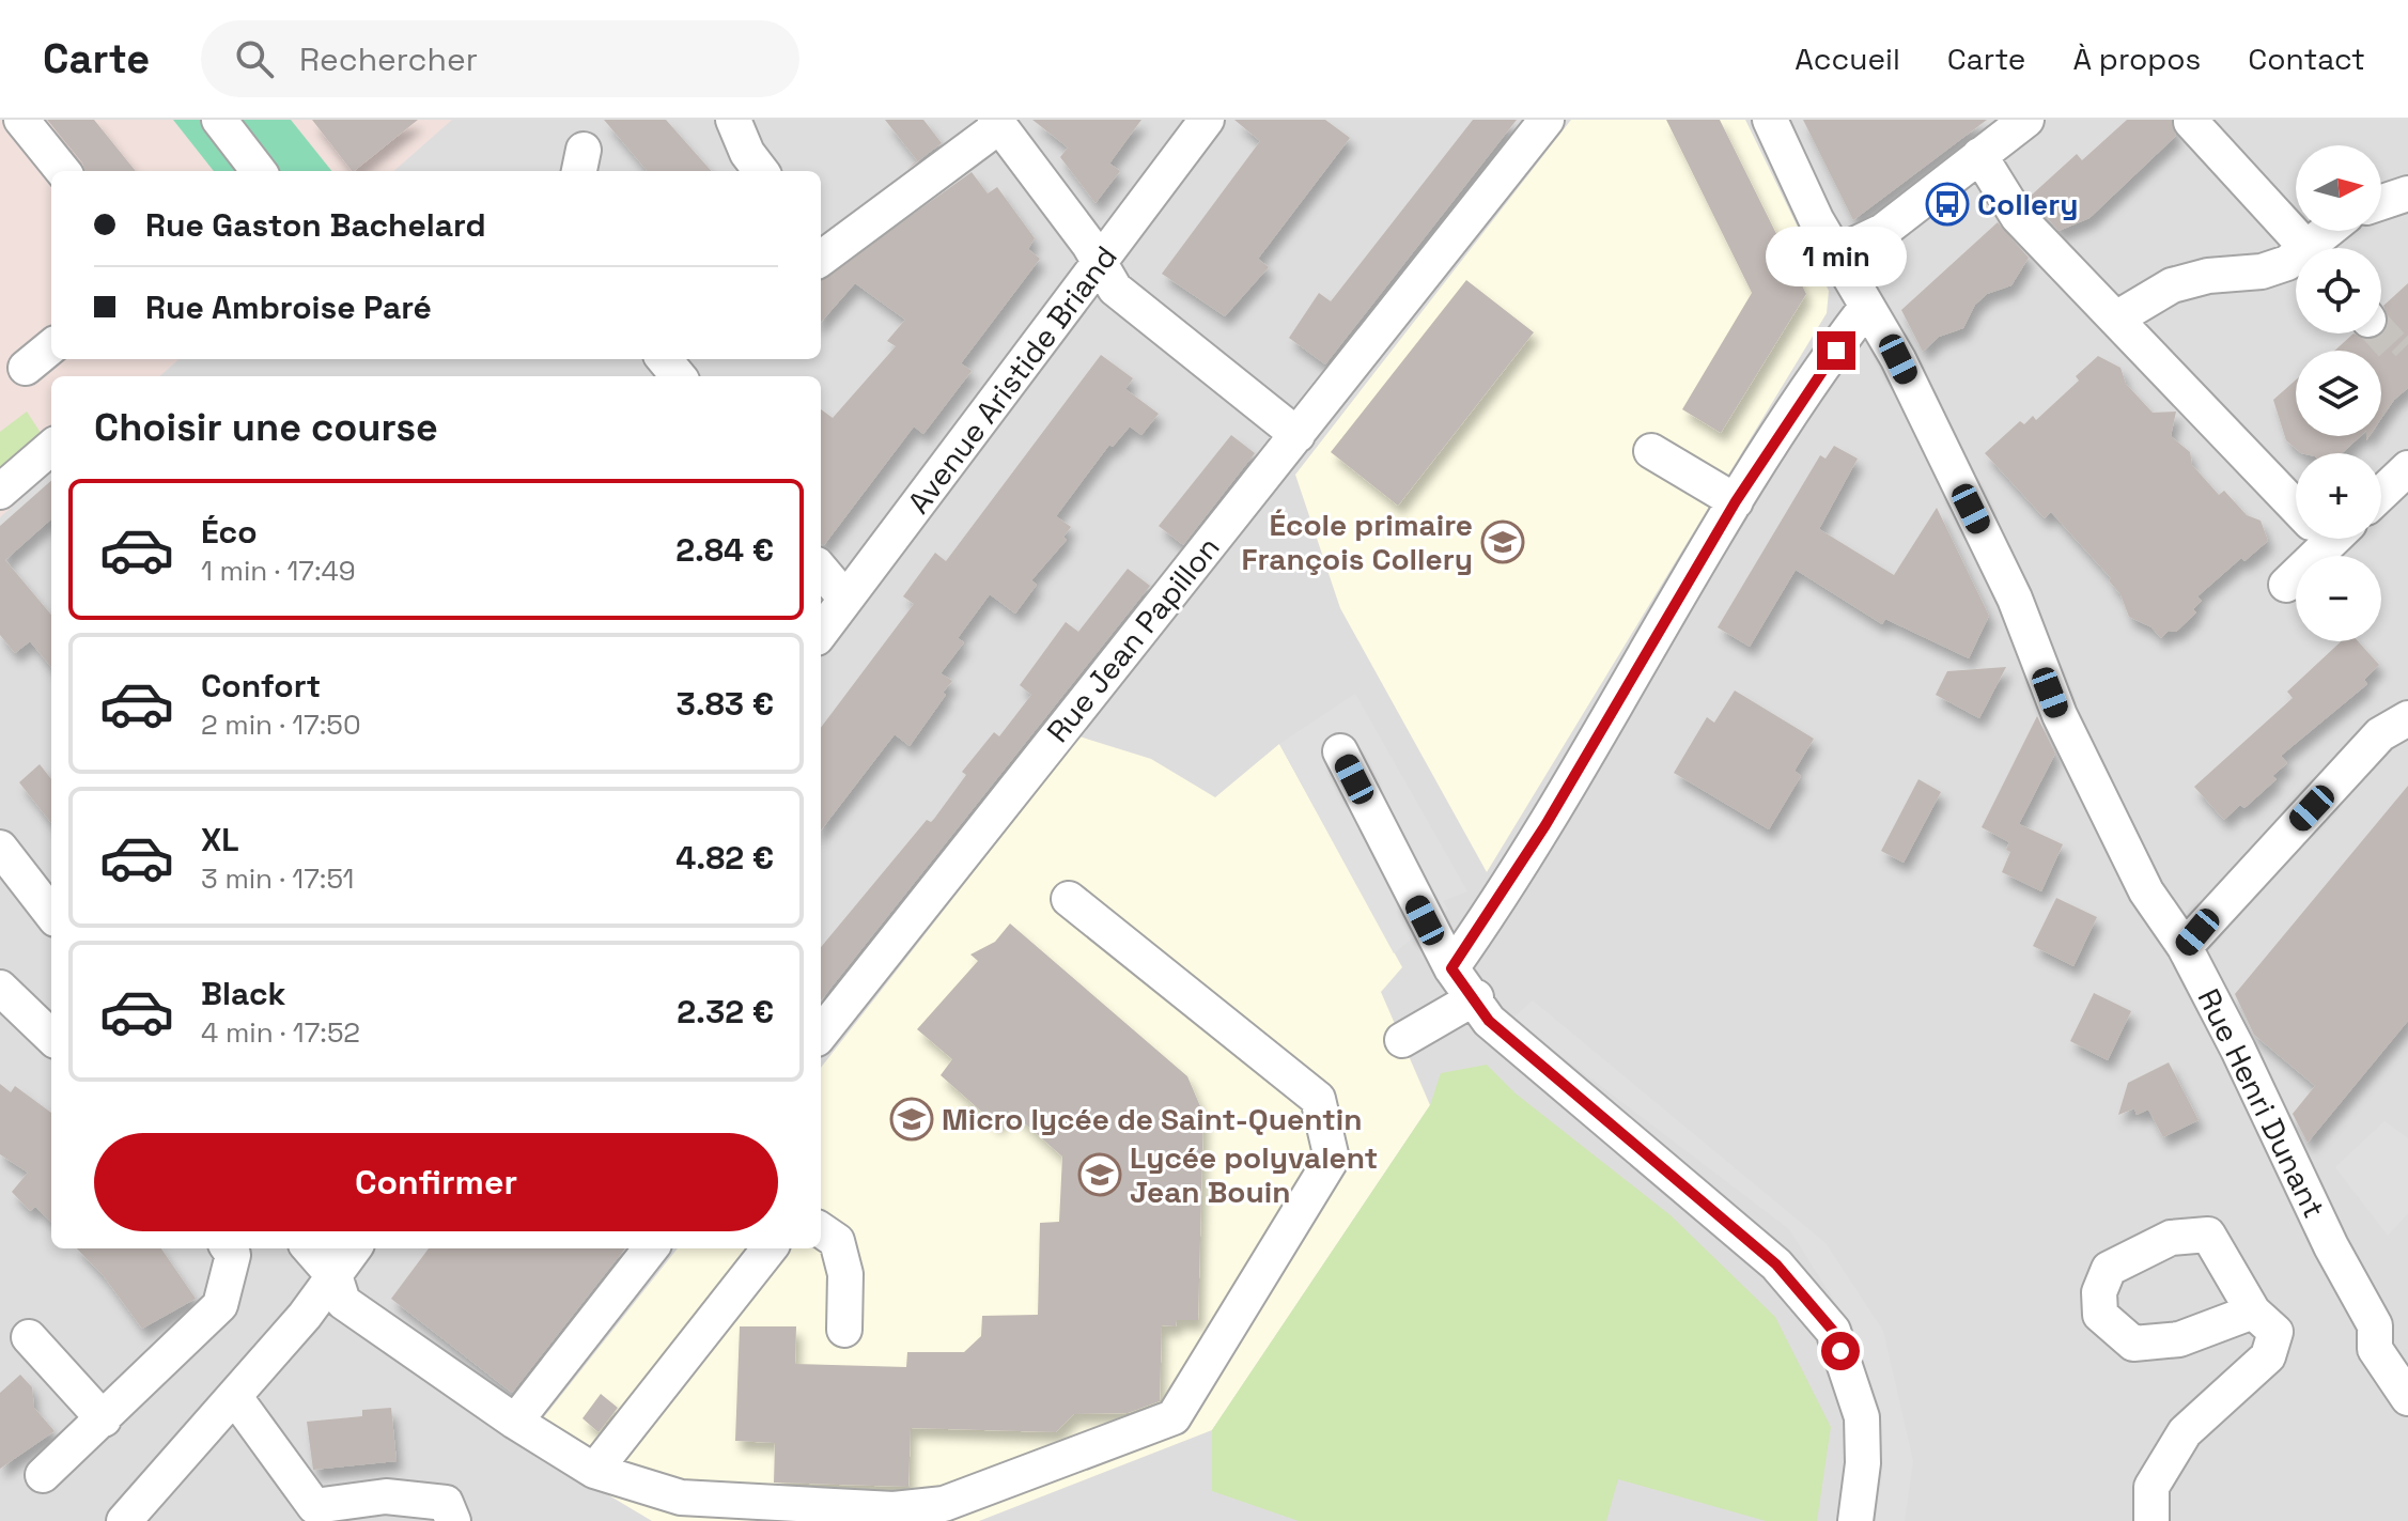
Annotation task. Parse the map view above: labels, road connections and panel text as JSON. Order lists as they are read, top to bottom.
{
  "streets": {
    "street": ["Avenue Aristide Briand", "Rue Jean Papillon", "Rue Henri Dunant"]
  },
  "places": {
    "bus stop": ["Collery"],
    "school or university": ["École primaire François Collery", "Micro lycée de Saint-Quentin", "Lycée polyvalent Jean Bouin"]
  },
  "north": "right",
  "page": {
    "header": "Carte",
    "search": "Rechercher",
    "nav": [
      "Accueil",
      "Carte",
      "À propos",
      "Contact"
    ],
    "map_buttons": ["+", "−"],
    "banner": ["Rue Gaston Bachelard", "Rue Ambroise Paré"],
    "bubble": "1 min",
    "heading": "Choisir une course",
    "list": [
      {
        "name": "Éco",
        "note": "1 min · 17:49",
        "value": "2.84 €"
      },
      {
        "name": "Confort",
        "note": "2 min · 17:50",
        "value": "3.83 €"
      },
      {
        "name": "XL",
        "note": "3 min · 17:51",
        "value": "4.82 €"
      },
      {
        "name": "Black",
        "note": "4 min · 17:52",
        "value": "2.32 €"
      }
    ],
    "buttons": "Confirmer"
  }
}
